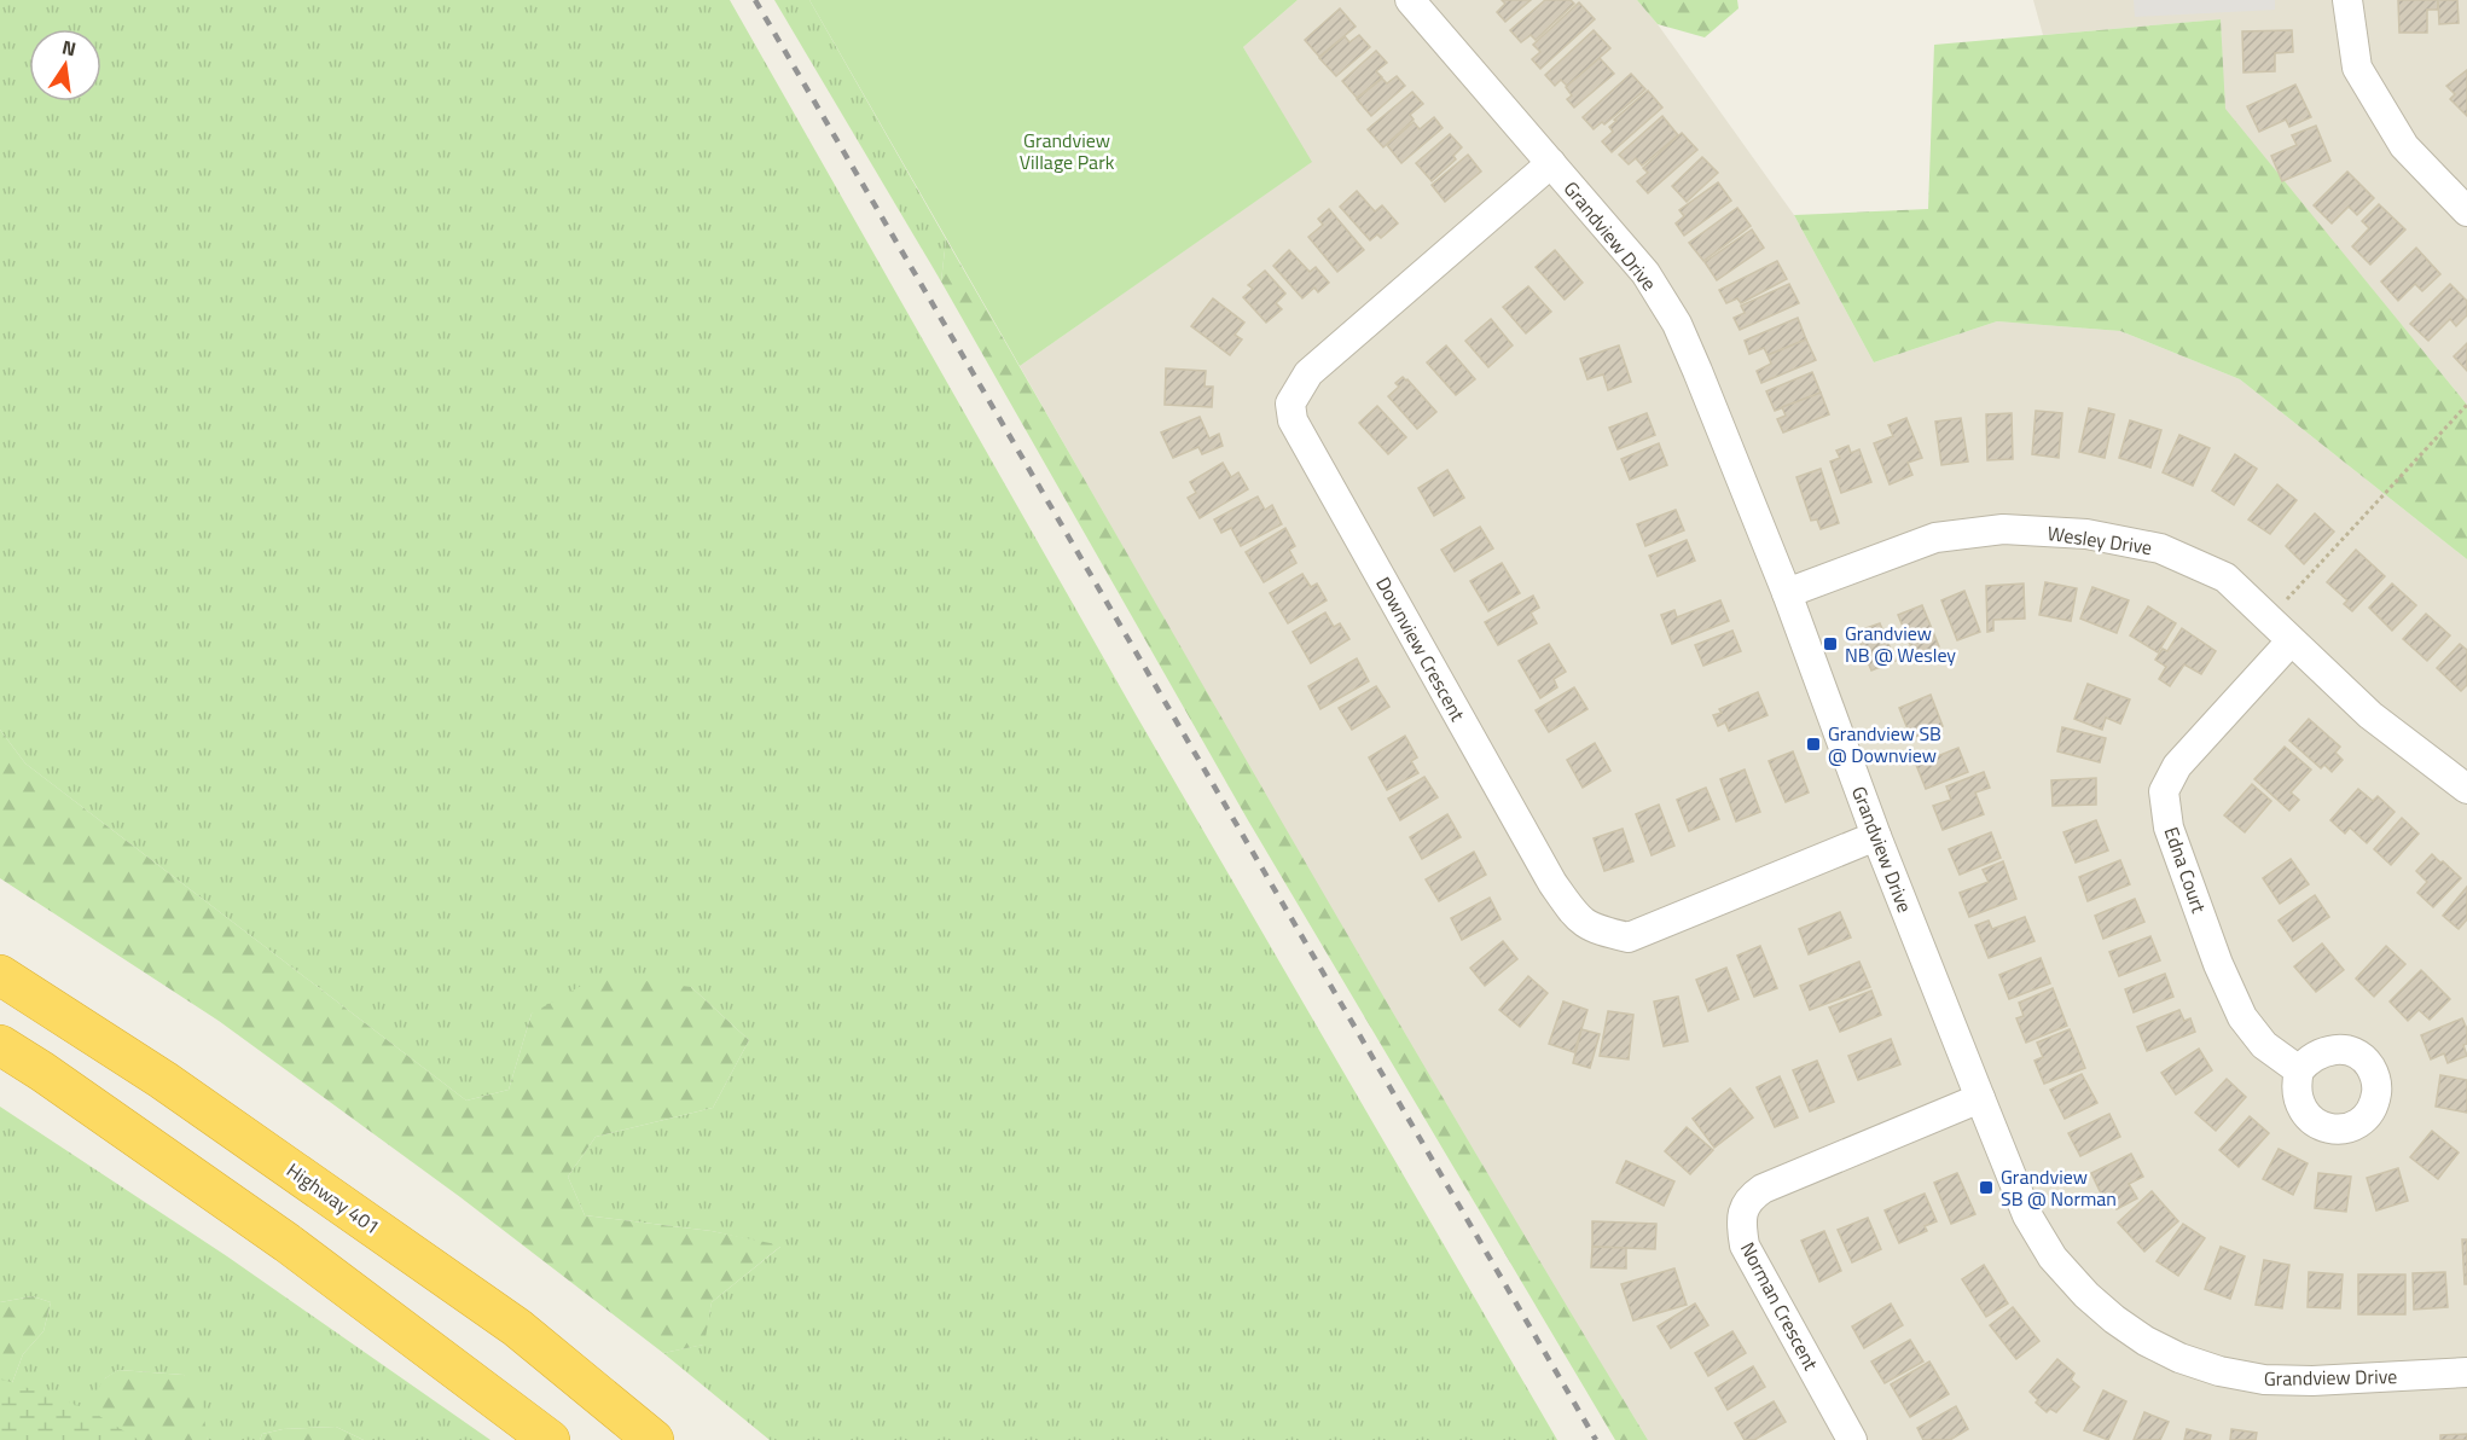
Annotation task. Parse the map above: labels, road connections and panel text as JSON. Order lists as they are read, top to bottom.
{
  "streets": {
    "highway": ["Highway 401"],
    "street": [
      "Grandview Drive",
      "Wesley Drive",
      "Downview Crescent",
      "Edna Court",
      "Norman Crescent"
    ]
  },
  "crossings": [
    ["Grandview Drive", "Wesley Drive"],
    ["Grandview Drive", "Downview Crescent"],
    ["Grandview Drive", "Norman Crescent"],
    ["Wesley Drive", "Edna Court"]
  ],
  "parks": ["Grandview Village Park"],
  "places": {
    "transit": ["Grandview NB @ Wesley", "Grandview SB @ Downview", "Grandview SB @ Norman"]
  },
  "north": "top"
}
